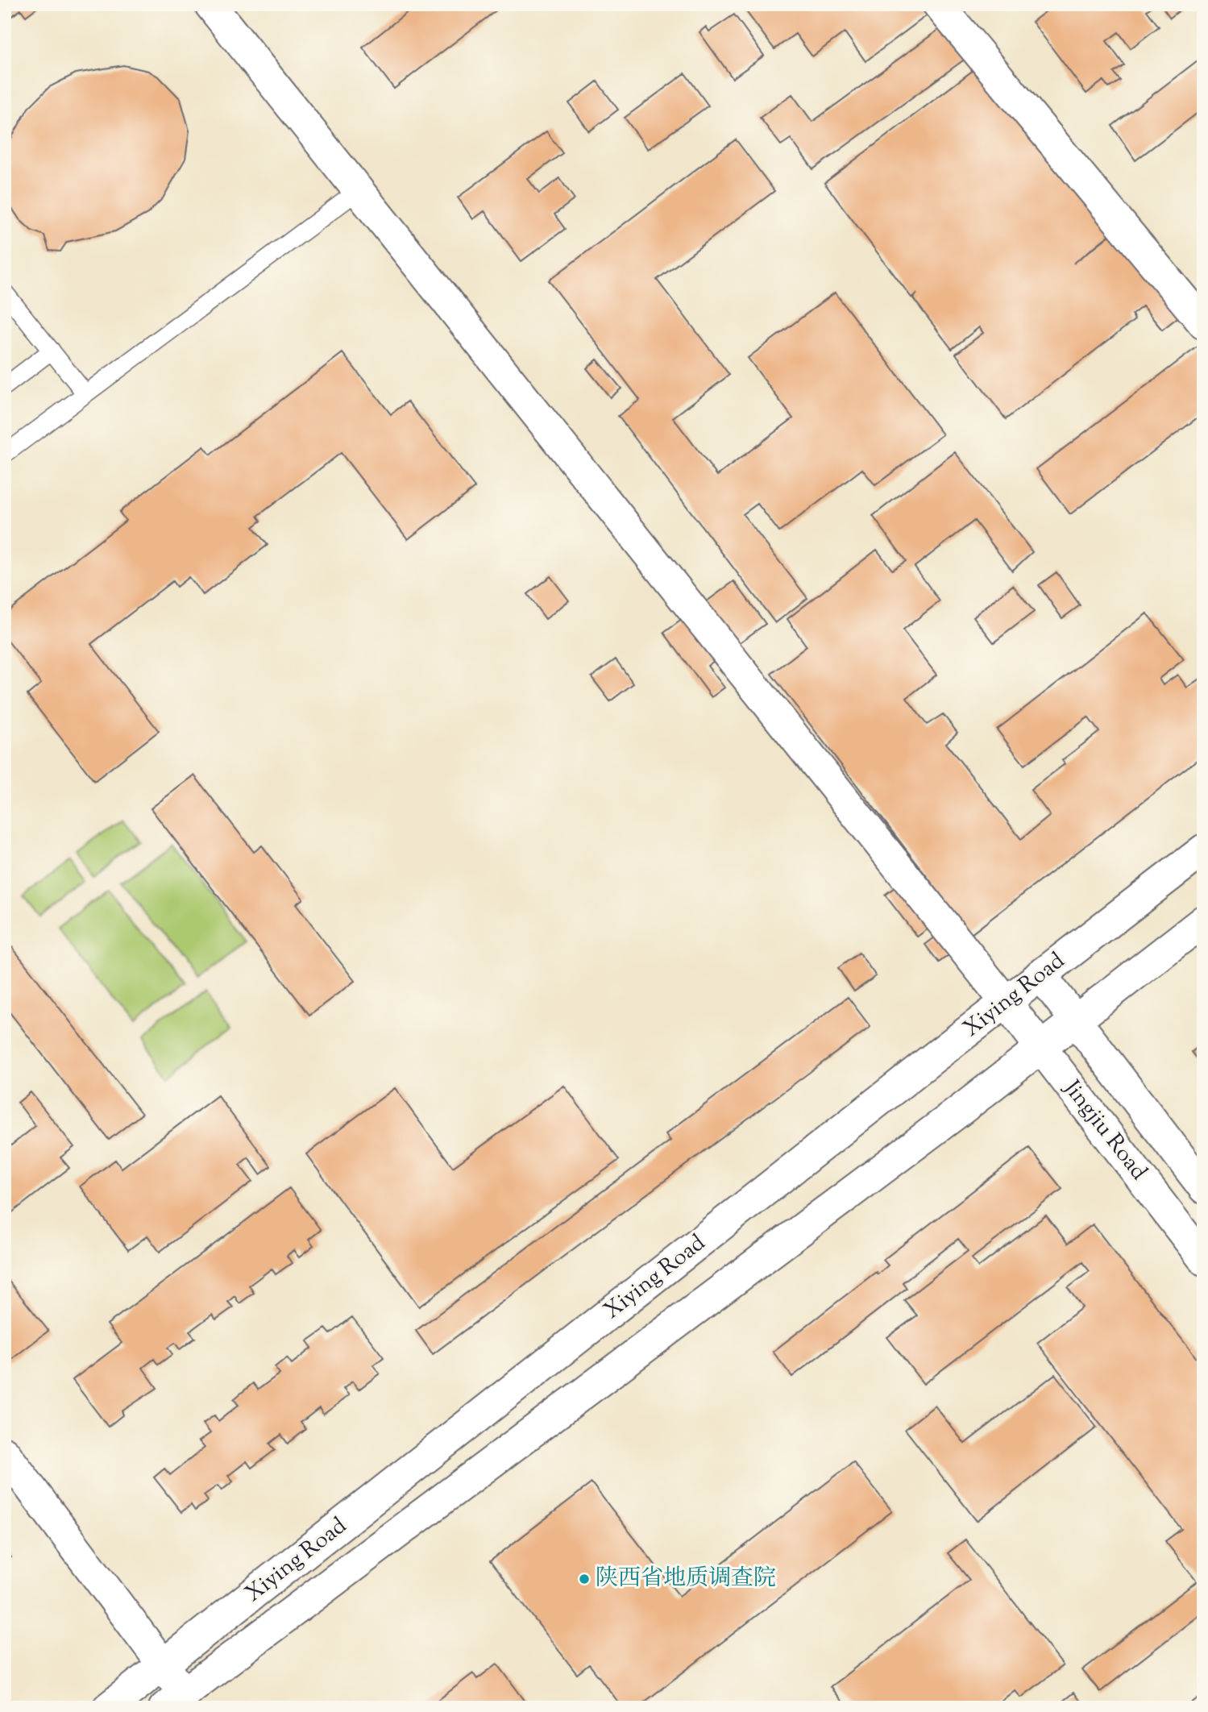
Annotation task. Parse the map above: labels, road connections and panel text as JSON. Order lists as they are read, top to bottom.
{
  "streets": {
    "main road": ["Xiying Road", "Jingjiu Road"]
  },
  "crossings": [
    ["Xiying Road", "Jingjiu Road"]
  ],
  "places": ["陕西省地质调查院"]
}
